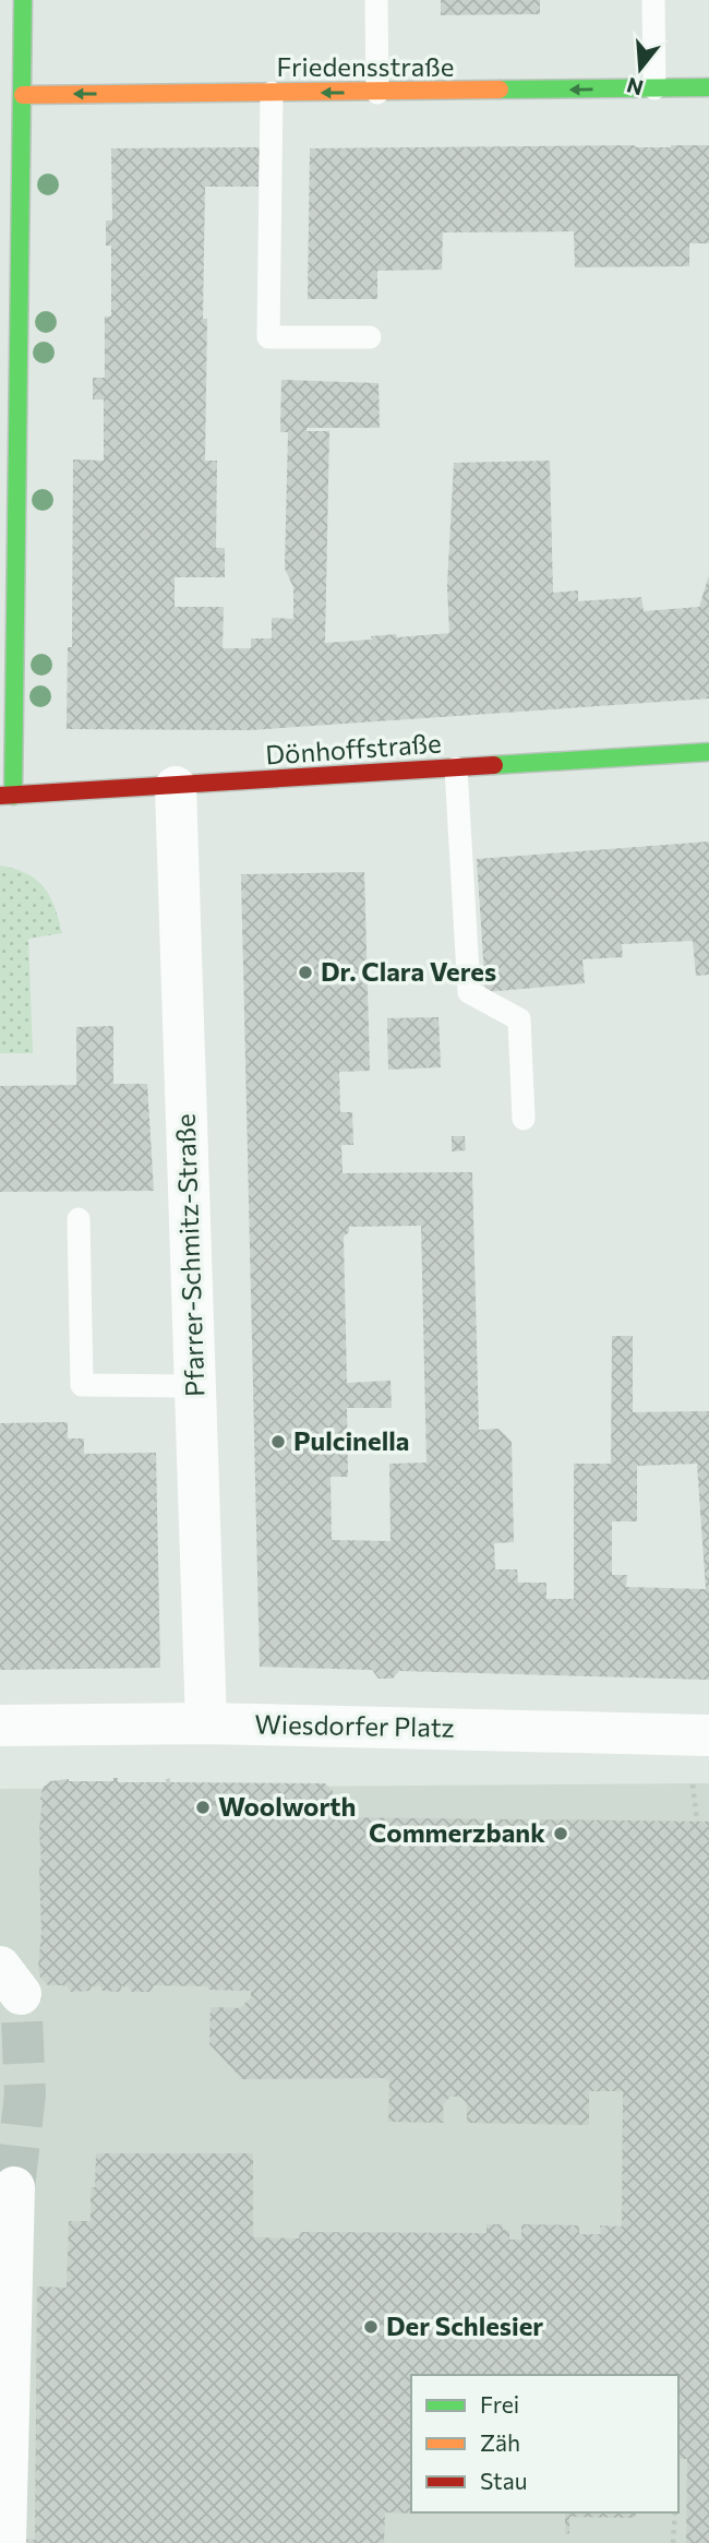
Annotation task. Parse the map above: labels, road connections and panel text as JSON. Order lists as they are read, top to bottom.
{
  "streets": {
    "street": [
      "Friedensstraße",
      "Dönhoffstraße",
      "Pfarrer-Schmitz-Straße",
      "Wiesdorfer Platz"
    ]
  },
  "crossings": [
    ["Dönhoffstraße", "Pfarrer-Schmitz-Straße"],
    ["Pfarrer-Schmitz-Straße", "Wiesdorfer Platz"]
  ],
  "one_way": ["Friedensstraße"],
  "places": [
    "Dr. Clara Veres",
    "Pulcinella",
    "Woolworth",
    "Commerzbank",
    "Der Schlesier"
  ],
  "legend": ["Frei", "Zäh", "Stau"],
  "north": "bottom"
}
